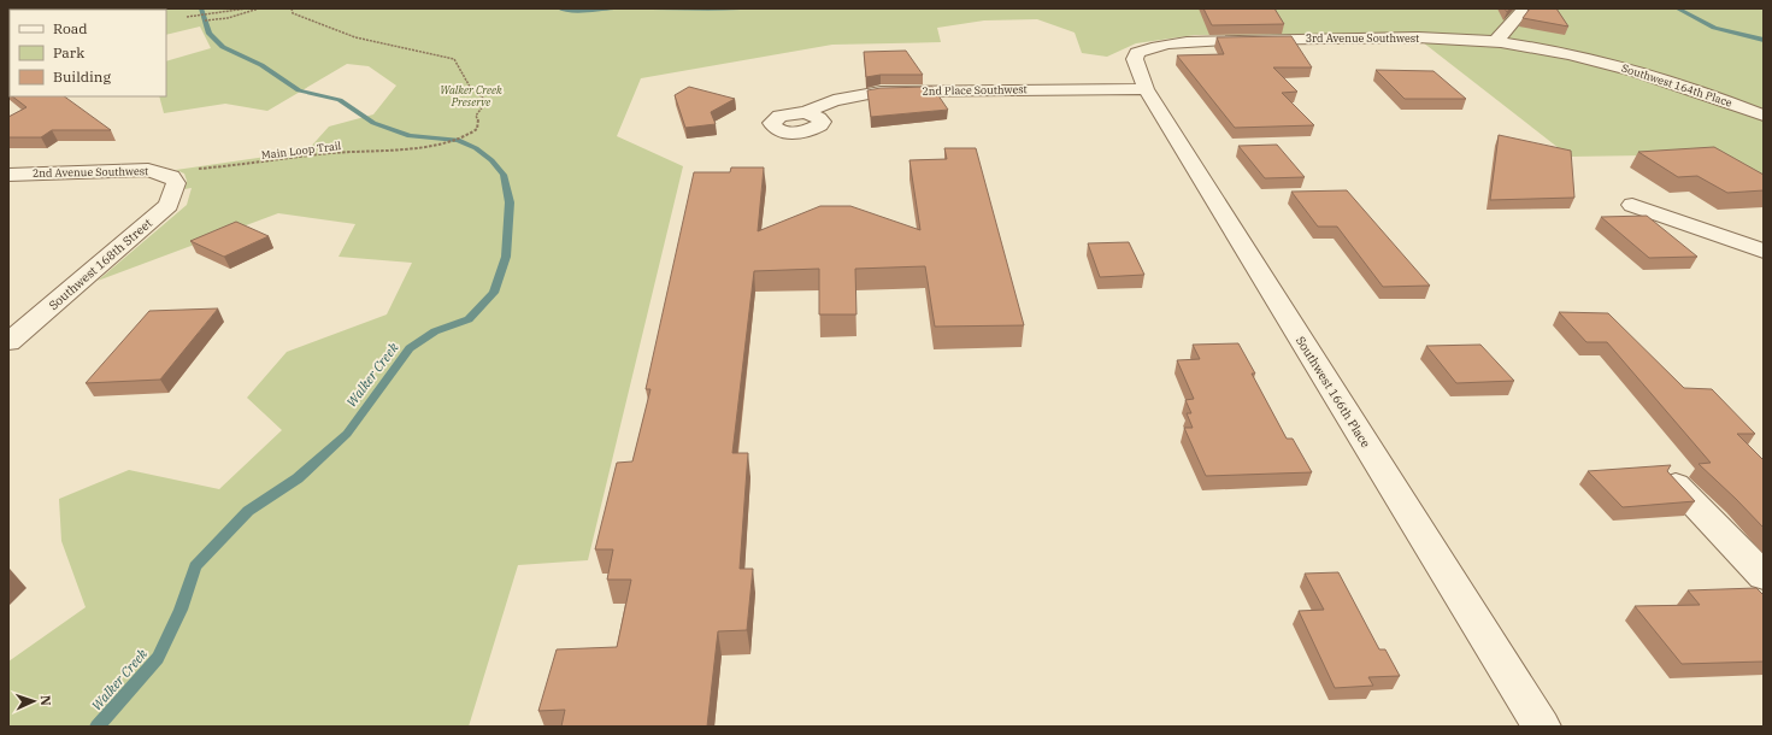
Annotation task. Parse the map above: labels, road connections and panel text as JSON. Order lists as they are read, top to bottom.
{
  "streets": {
    "street": [
      "3rd Avenue Southwest",
      "Southwest 164th Place",
      "2nd Place Southwest",
      "2nd Avenue Southwest",
      "Southwest 168th Street",
      "Southwest 166th Place"
    ],
    "path": ["Main Loop Trail"]
  },
  "crossings": [
    ["3rd Avenue Southwest", "Southwest 164th Place"],
    ["3rd Avenue Southwest", "Southwest 166th Place"],
    ["2nd Place Southwest", "Southwest 166th Place"],
    ["Main Loop Trail", "2nd Avenue Southwest"],
    ["Main Loop Trail", "Southwest 168th Street"],
    ["2nd Avenue Southwest", "Southwest 168th Street"]
  ],
  "water": ["Walker Creek"],
  "parks": ["Walker Creek Preserve"],
  "legend": ["Road", "Park", "Building"],
  "north": "right"
}
